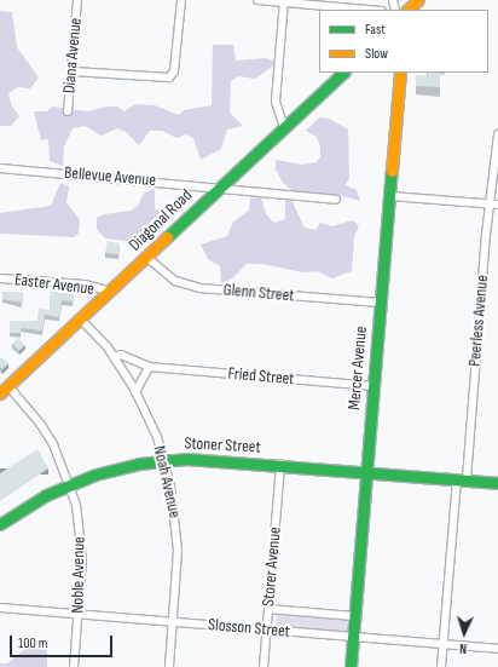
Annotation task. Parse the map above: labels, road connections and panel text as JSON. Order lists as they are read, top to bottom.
{
  "streets": {
    "street": [
      "Diana Avenue",
      "Bellevue Avenue",
      "Diagonal Road",
      "Easter Avenue",
      "Glenn Street",
      "Peerless Avenue",
      "Mercer Avenue",
      "Fried Street",
      "Stoner Street",
      "Noah Avenue",
      "Storer Avenue",
      "Noble Avenue",
      "Slosson Street"
    ]
  },
  "crossings": [
    ["Bellevue Avenue", "Diagonal Road"],
    ["Diagonal Road", "Easter Avenue"],
    ["Diagonal Road", "Glenn Street"],
    ["Diagonal Road", "Noah Avenue"],
    ["Diagonal Road", "Noble Avenue"],
    ["Glenn Street", "Mercer Avenue"],
    ["Peerless Avenue", "Stoner Street"],
    ["Peerless Avenue", "Slosson Street"],
    ["Mercer Avenue", "Fried Street"],
    ["Mercer Avenue", "Stoner Street"],
    ["Mercer Avenue", "Slosson Street"],
    ["Fried Street", "Noah Avenue"],
    ["Stoner Street", "Noah Avenue"],
    ["Stoner Street", "Storer Avenue"],
    ["Stoner Street", "Noble Avenue"],
    ["Noah Avenue", "Slosson Street"],
    ["Storer Avenue", "Slosson Street"],
    ["Noble Avenue", "Slosson Street"]
  ],
  "legend": ["Fast", "Slow"],
  "scale_bar": "100 m",
  "north": "bottom"
}
